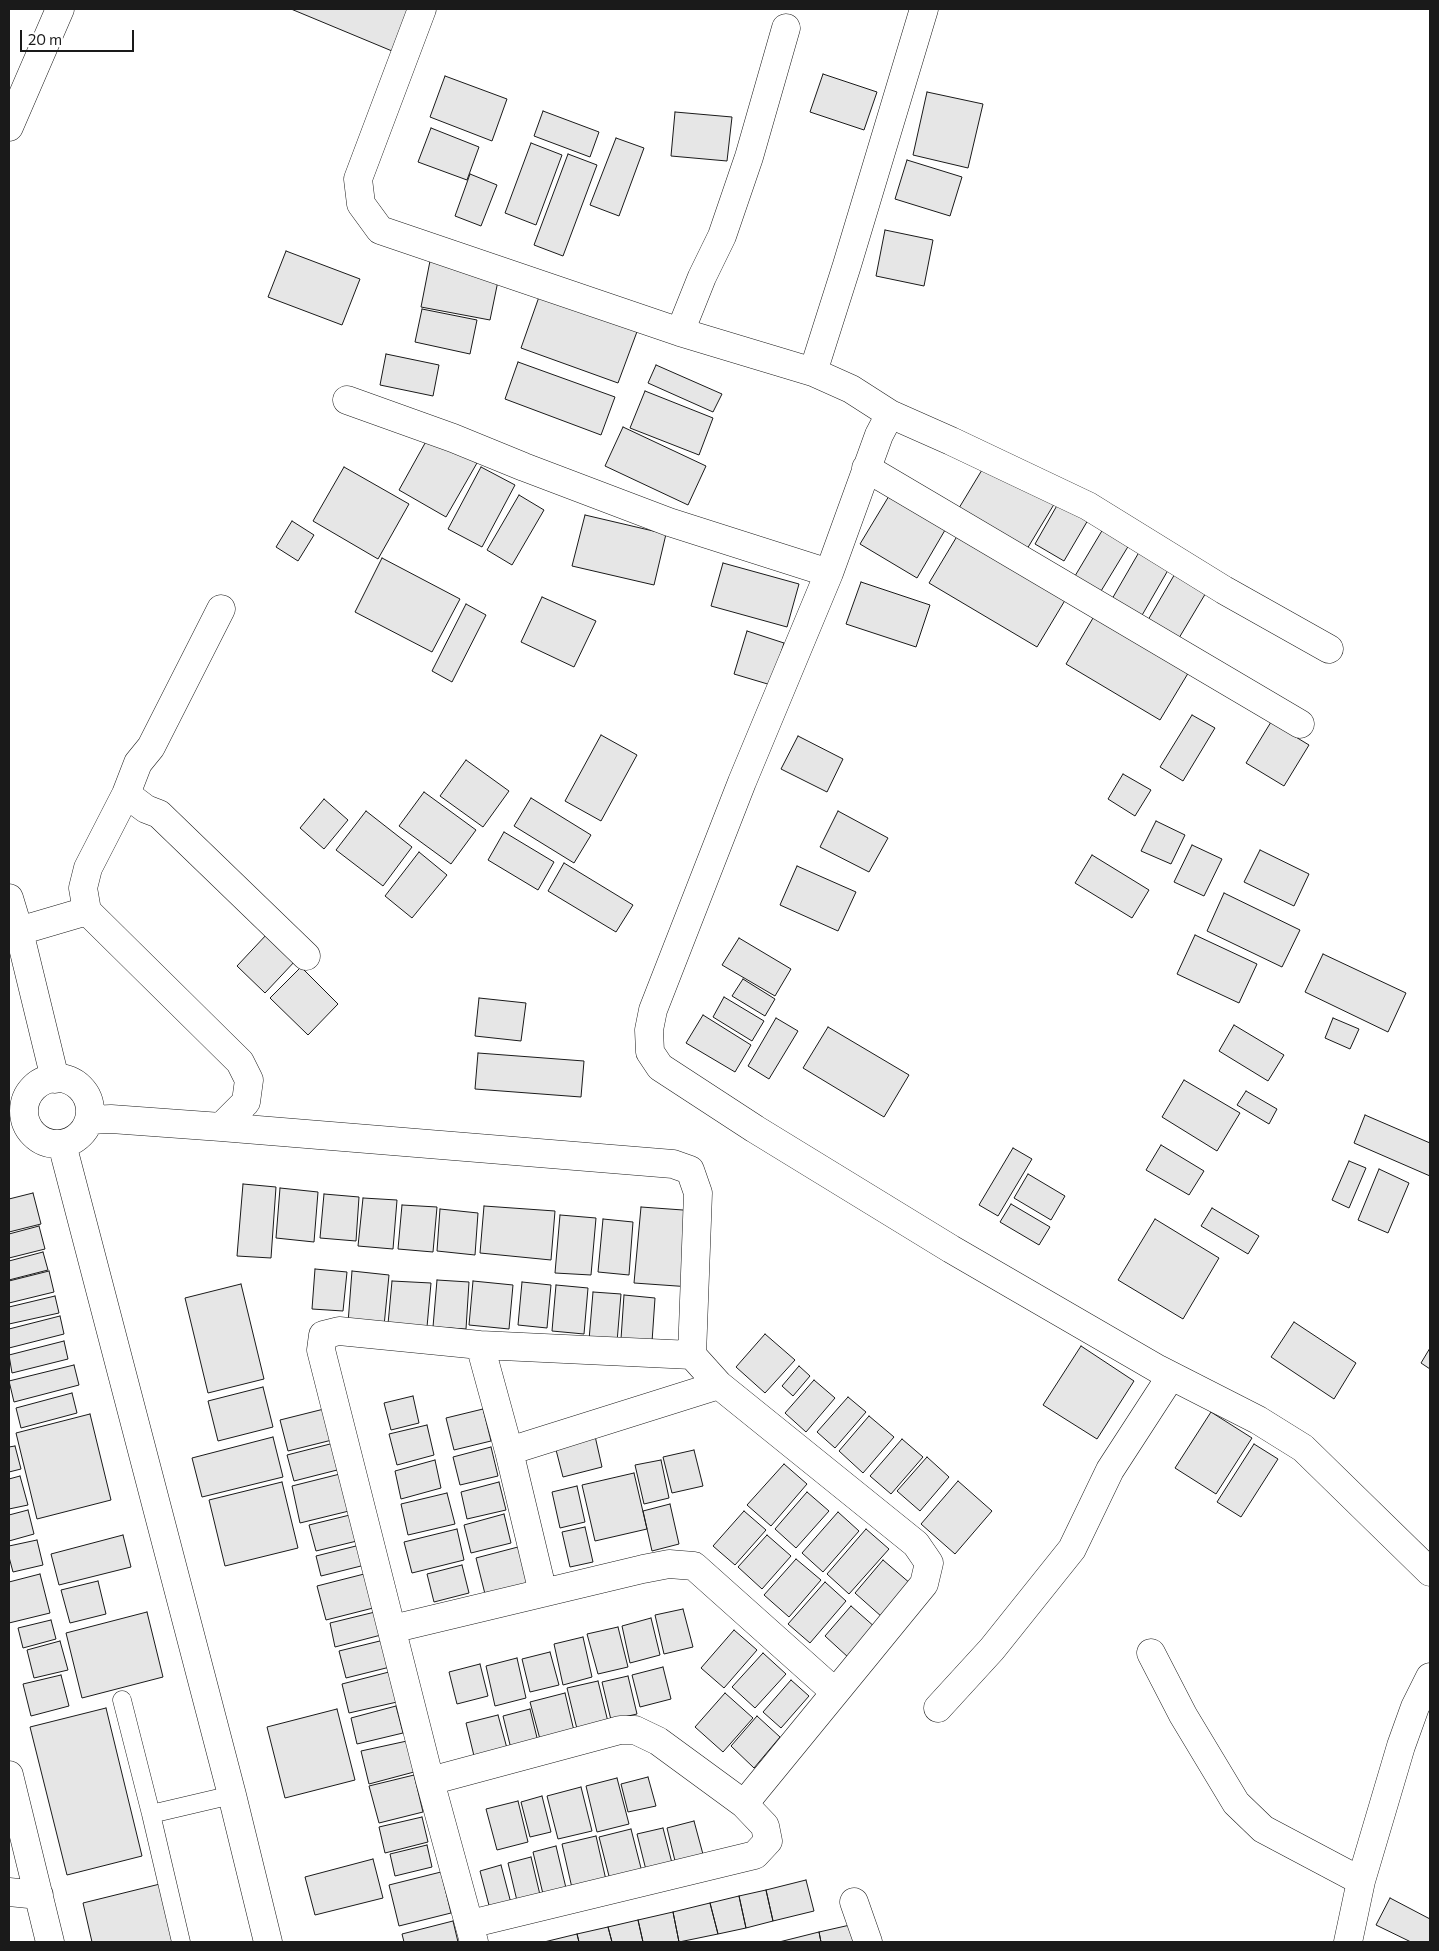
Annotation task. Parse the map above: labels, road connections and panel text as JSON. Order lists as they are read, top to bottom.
{
  "scale_bar": "20 m"
}
